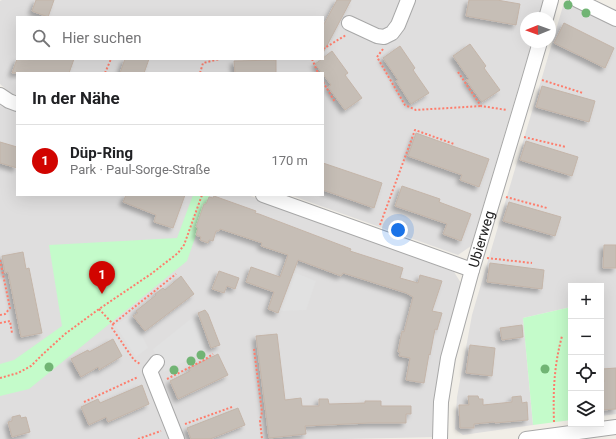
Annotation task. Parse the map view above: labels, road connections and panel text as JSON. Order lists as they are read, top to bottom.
{
  "streets": {
    "street": ["Ubierweg"]
  },
  "north": "left",
  "page": {
    "search": "Hier suchen",
    "heading": "In der Nähe",
    "list": [
      {
        "mark": "1",
        "name": "Düp-Ring",
        "note": "Park · Paul-Sorge-Straße",
        "value": "170 m"
      }
    ],
    "pins": "1",
    "map_buttons": ["+", "−"]
  }
}
